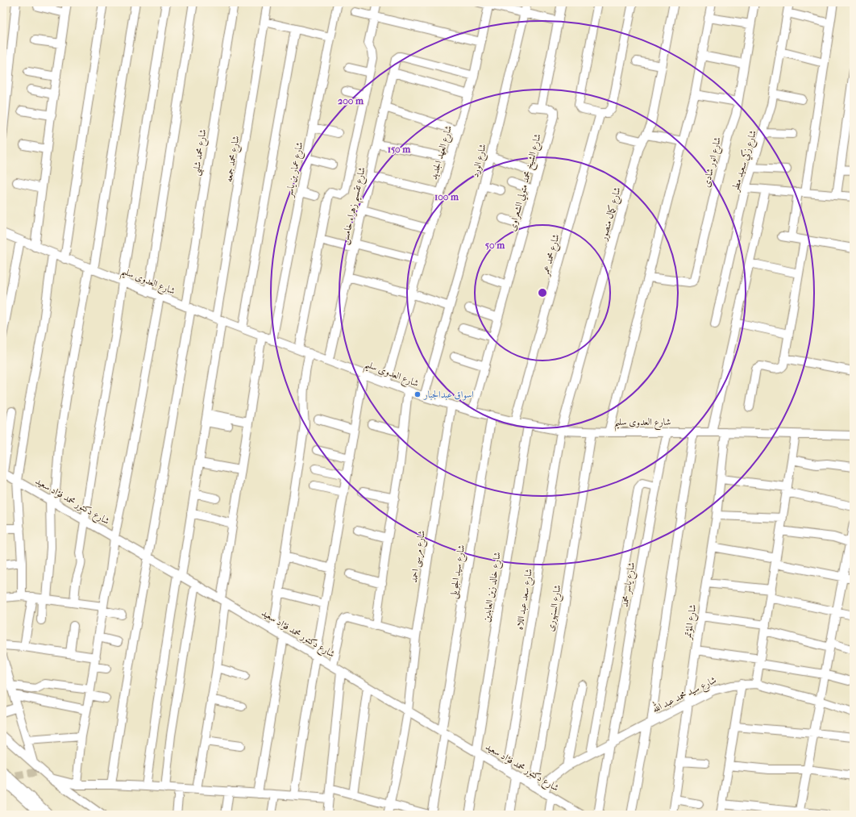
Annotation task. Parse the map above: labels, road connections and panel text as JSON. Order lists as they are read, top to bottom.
{
  "streets": {
    "street": [
      "شارع محمد شلبى",
      "شارع العهد الجديد",
      "شارع محمد جمعه",
      "شارع الورد",
      "شارع زكي سعيد مطر",
      "شارع انور شادى",
      "شارع عمار بن ياسر",
      "شارع الشيخ محمد متولي الشعراوى",
      "شارع تقسيم زهراء خامس",
      "شارع كمال منصور",
      "شارع محمد عمر",
      "شارع العدوى سليم",
      "شارع دكتور محمد فؤاد سعيد",
      "شارع مرسى احمد",
      "شارع سيد الجويلى",
      "شارع ياسر محمد",
      "شارع خالد زين العابدين",
      "شارع سعد عبد اللاه",
      "شارع السنهورى",
      "شارع المؤتمر",
      "شارع سيد محمد عبد الله"
    ]
  },
  "crossings": [
    ["شارع محمد شلبى", "شارع العدوى سليم"],
    ["شارع محمد شلبى", "شارع دكتور محمد فؤاد سعيد"],
    ["شارع العهد الجديد", "شارع تقسيم زهراء خامس"],
    ["شارع العهد الجديد", "شارع العدوى سليم"],
    ["شارع محمد جمعه", "شارع العدوى سليم"],
    ["شارع محمد جمعه", "شارع دكتور محمد فؤاد سعيد"],
    ["شارع الورد", "شارع العدوى سليم"],
    ["شارع عمار بن ياسر", "شارع العدوى سليم"],
    ["شارع الشيخ محمد متولي الشعراوى", "شارع العدوى سليم"],
    ["شارع تقسيم زهراء خامس", "شارع العدوى سليم"],
    ["شارع كمال منصور", "شارع العدوى سليم"],
    ["شارع كمال منصور", "شارع سعد عبد اللاه"],
    ["شارع محمد عمر", "شارع العدوى سليم"],
    ["شارع العدوى سليم", "شارع مرسى احمد"],
    ["شارع العدوى سليم", "شارع سيد الجويلى"],
    ["شارع العدوى سليم", "شارع ياسر محمد"],
    ["شارع العدوى سليم", "شارع خالد زين العابدين"],
    ["شارع العدوى سليم", "شارع سعد عبد اللاه"],
    ["شارع العدوى سليم", "شارع السنهورى"],
    ["شارع العدوى سليم", "شارع المؤتمر"],
    ["شارع دكتور محمد فؤاد سعيد", "شارع مرسى احمد"],
    ["شارع دكتور محمد فؤاد سعيد", "شارع سيد الجويلى"],
    ["شارع دكتور محمد فؤاد سعيد", "شارع خالد زين العابدين"],
    ["شارع دكتور محمد فؤاد سعيد", "شارع سعد عبد اللاه"],
    ["شارع دكتور محمد فؤاد سعيد", "شارع السنهورى"],
    ["شارع دكتور محمد فؤاد سعيد", "شارع سيد محمد عبد الله"],
    ["شارع ياسر محمد", "شارع سيد محمد عبد الله"],
    ["شارع المؤتمر", "شارع سيد محمد عبد الله"]
  ],
  "places": ["اسواق عبدالجبار"],
  "rings": [
    "200 m",
    "150 m",
    "100 m",
    "50 m"
  ]
}
